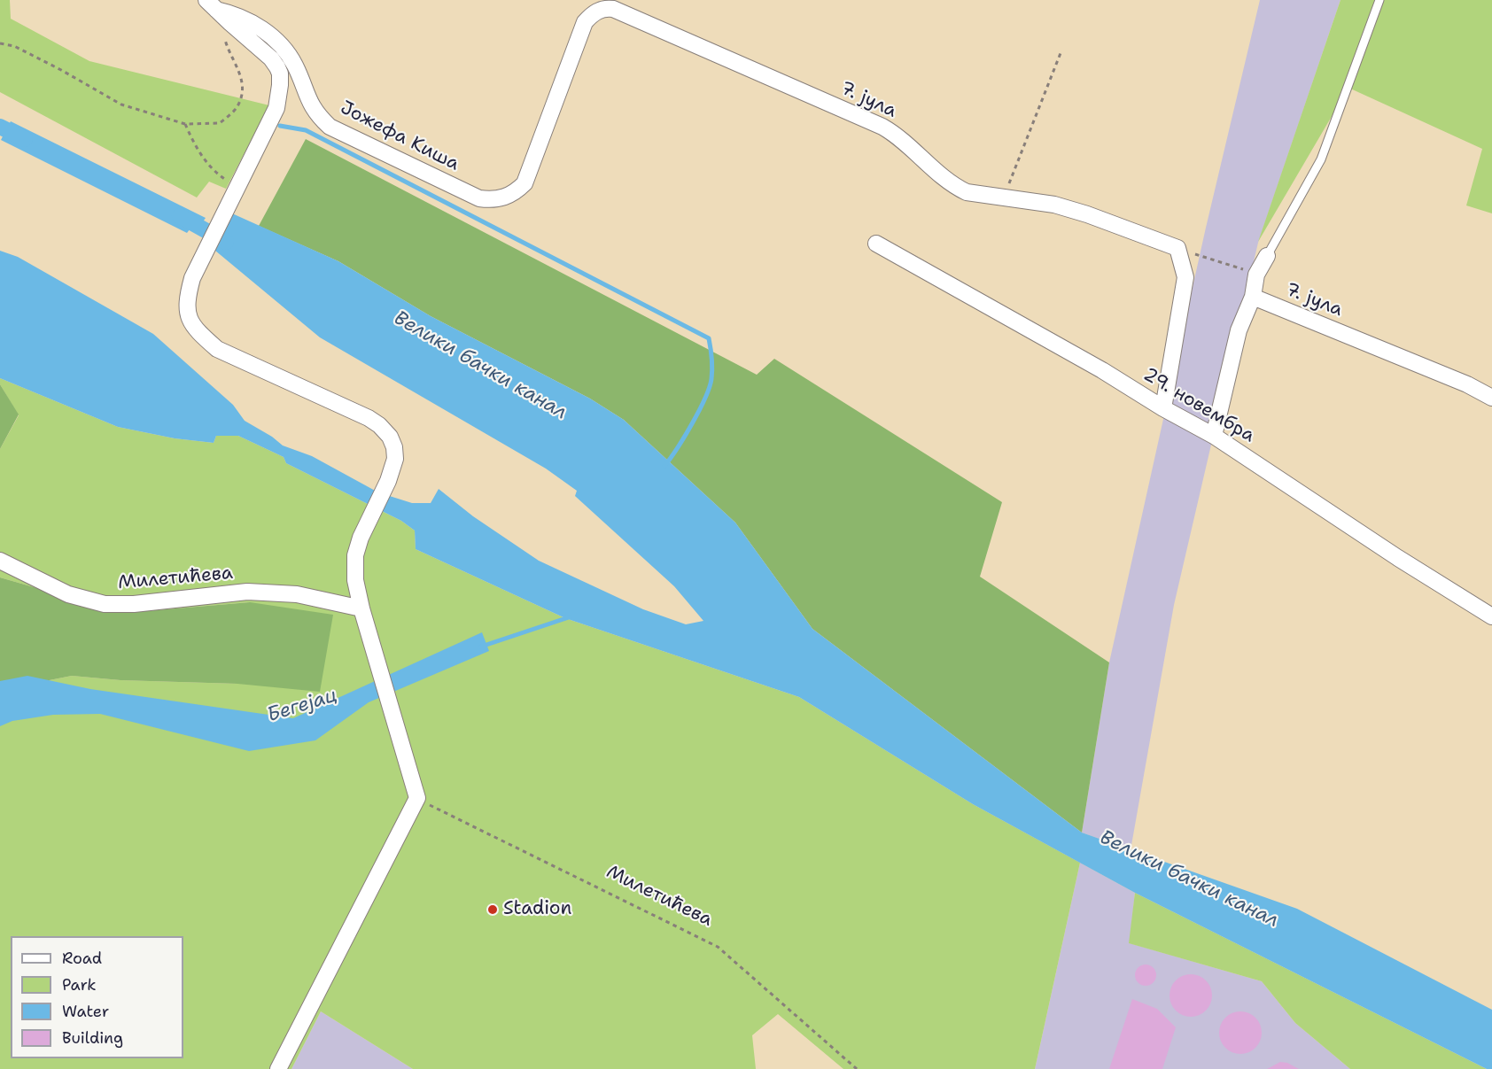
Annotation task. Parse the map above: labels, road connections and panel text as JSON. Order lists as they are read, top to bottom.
{
  "streets": {
    "street": [
      "7. јула",
      "Јожефа Киша",
      "29. новембра",
      "Милетићева"
    ]
  },
  "crossings": [
    ["7. јула", "Јожефа Киша"],
    ["Јожефа Киша", "Милетићева"]
  ],
  "water": ["Велики бачки канал", "Бегејац"],
  "places": ["Stadion"],
  "legend": [
    "Road",
    "Park",
    "Water",
    "Building"
  ]
}
